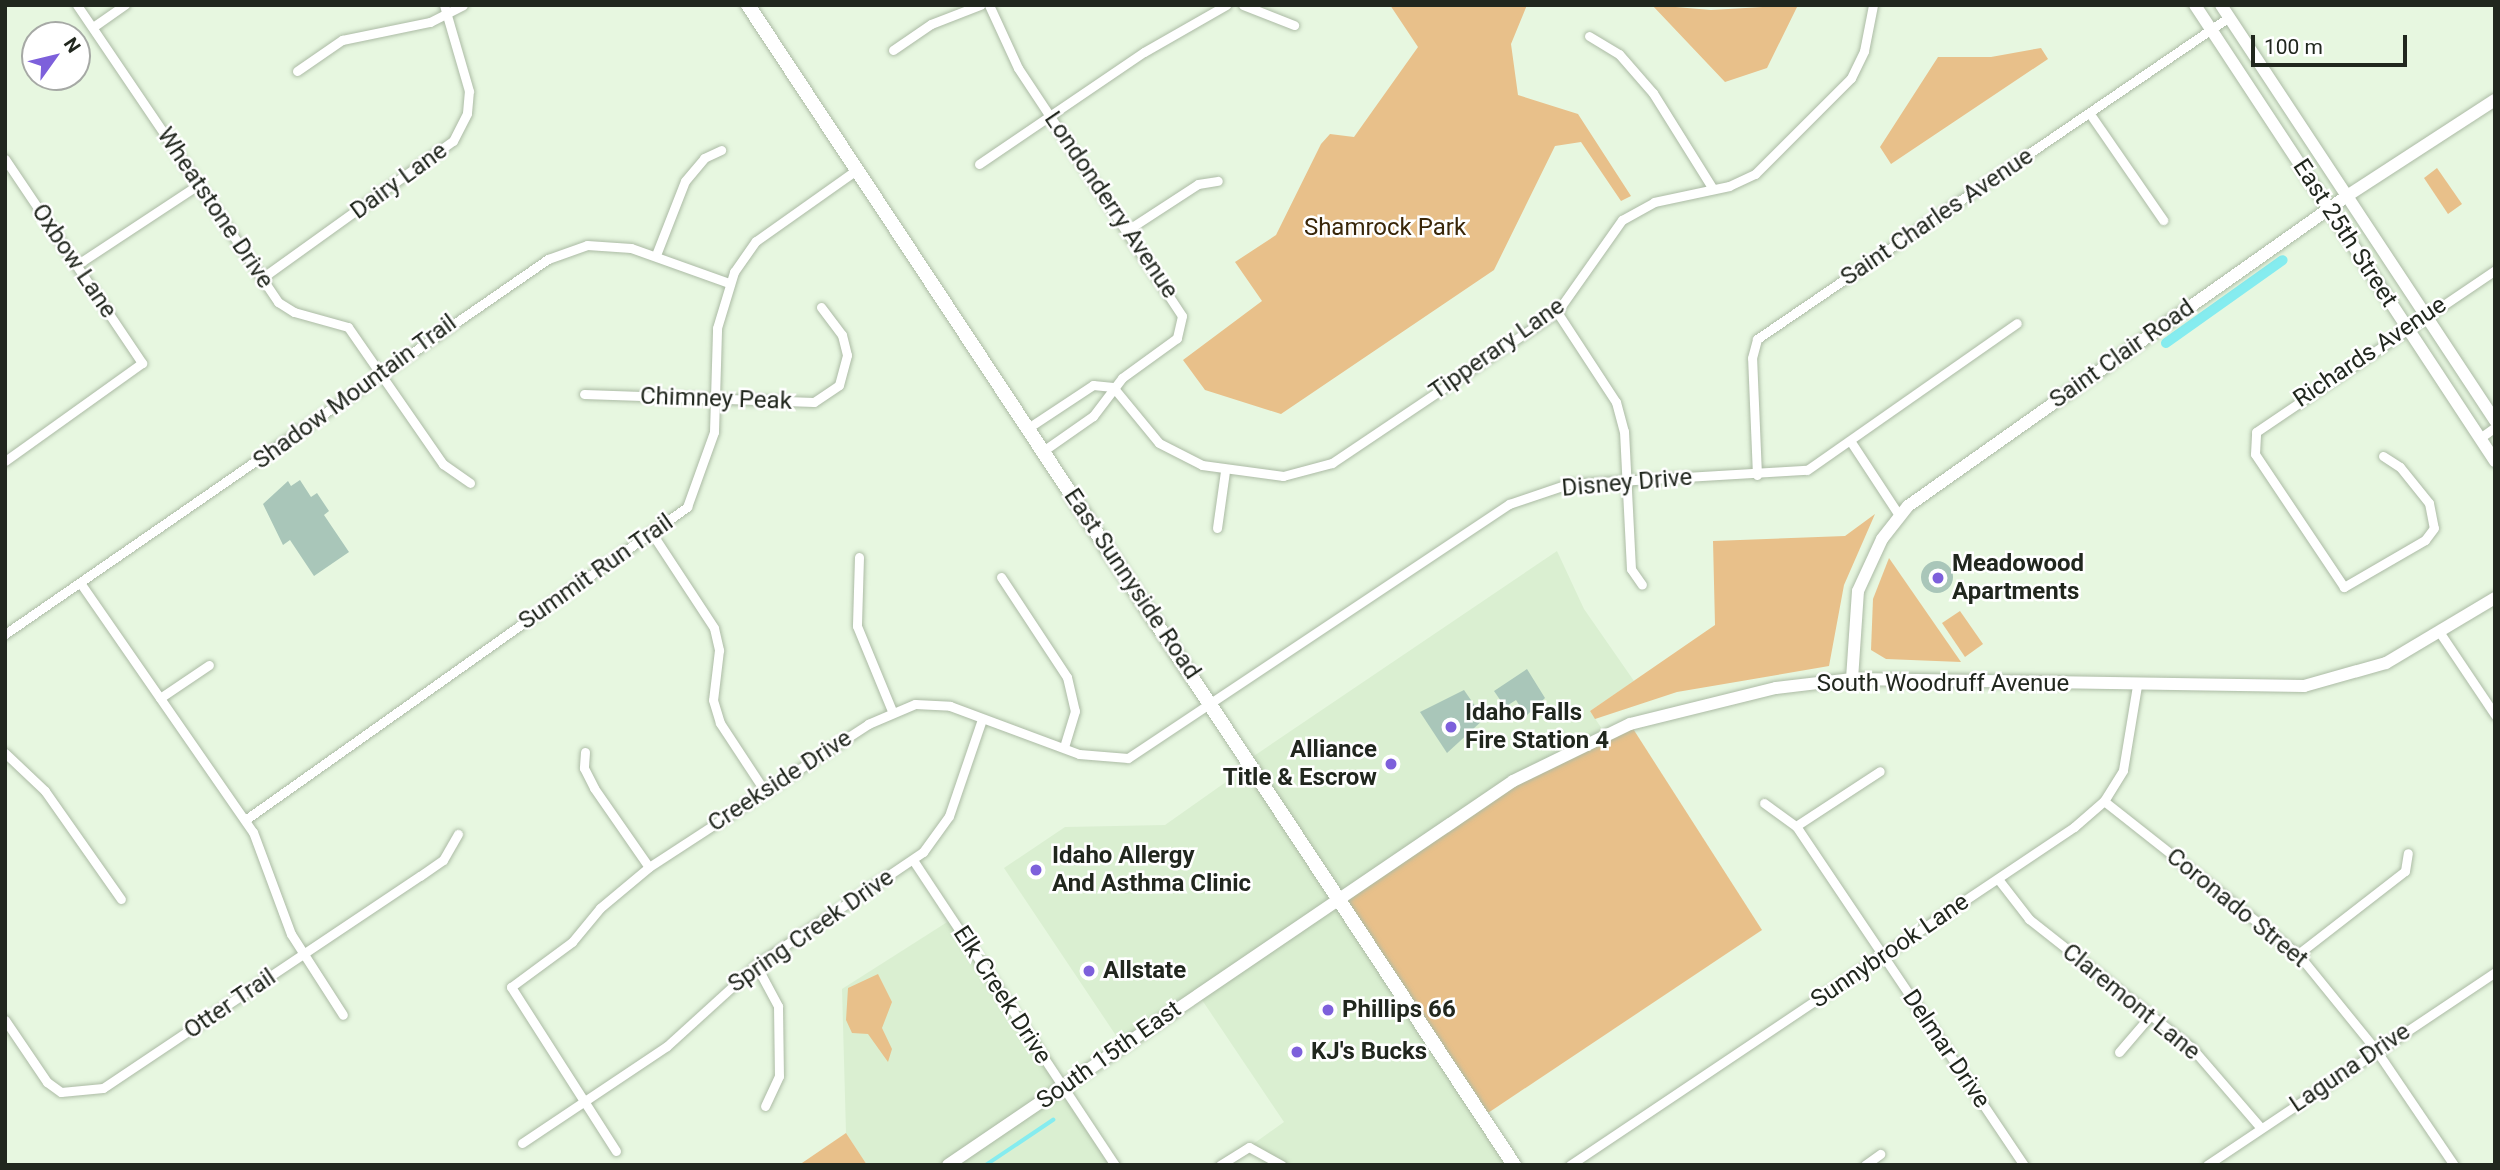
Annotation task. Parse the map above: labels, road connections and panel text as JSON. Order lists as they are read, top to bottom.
{
  "streets": {
    "main road": ["East Sunnyside Road"],
    "street": [
      "Dairy Lane",
      "Londonderry Avenue",
      "Wheatstone Drive",
      "Saint Charles Avenue",
      "East 25th Street",
      "Oxbow Lane",
      "Tipperary Lane",
      "Richards Avenue",
      "Saint Clair Road",
      "Shadow Mountain Trail",
      "Chimney Peak",
      "Disney Drive",
      "Summit Run Trail",
      "South Woodruff Avenue",
      "Creekside Drive",
      "Coronado Street",
      "Spring Creek Drive",
      "Sunnybrook Lane",
      "Elk Creek Drive",
      "Claremont Lane",
      "Otter Trail",
      "Delmar Drive",
      "South 15th East",
      "Laguna Drive"
    ]
  },
  "crossings": [
    ["Dairy Lane", "Wheatstone Drive"],
    ["Londonderry Avenue", "Tipperary Lane"],
    ["Londonderry Avenue", "East Sunnyside Road"],
    ["Wheatstone Drive", "Shadow Mountain Trail"],
    ["Saint Charles Avenue", "East 25th Street"],
    ["Saint Charles Avenue", "Disney Drive"],
    ["East 25th Street", "Richards Avenue"],
    ["East 25th Street", "Saint Clair Road"],
    ["Saint Clair Road", "South Woodruff Avenue"],
    ["Shadow Mountain Trail", "Summit Run Trail"],
    ["Chimney Peak", "Summit Run Trail"],
    ["Disney Drive", "East Sunnyside Road"],
    ["Disney Drive", "Creekside Drive"],
    ["Summit Run Trail", "East Sunnyside Road"],
    ["East Sunnyside Road", "South Woodruff Avenue"],
    ["East Sunnyside Road", "Creekside Drive"],
    ["East Sunnyside Road", "South 15th East"],
    ["South Woodruff Avenue", "Sunnybrook Lane"],
    ["South Woodruff Avenue", "South 15th East"],
    ["Creekside Drive", "Spring Creek Drive"],
    ["Coronado Street", "Sunnybrook Lane"],
    ["Coronado Street", "Laguna Drive"],
    ["Spring Creek Drive", "Elk Creek Drive"],
    ["Sunnybrook Lane", "Claremont Lane"],
    ["Sunnybrook Lane", "Delmar Drive"],
    ["Elk Creek Drive", "South 15th East"],
    ["Claremont Lane", "Laguna Drive"]
  ],
  "parks": ["Shamrock Park"],
  "places": [
    "Meadowood Apartments",
    "Idaho Falls Fire Station 4",
    "Alliance Title & Escrow",
    "Idaho Allergy And Asthma Clinic",
    "Allstate",
    "Phillips 66",
    "KJ's Bucks"
  ],
  "scale_bar": "100 m",
  "north": "top right"
}
